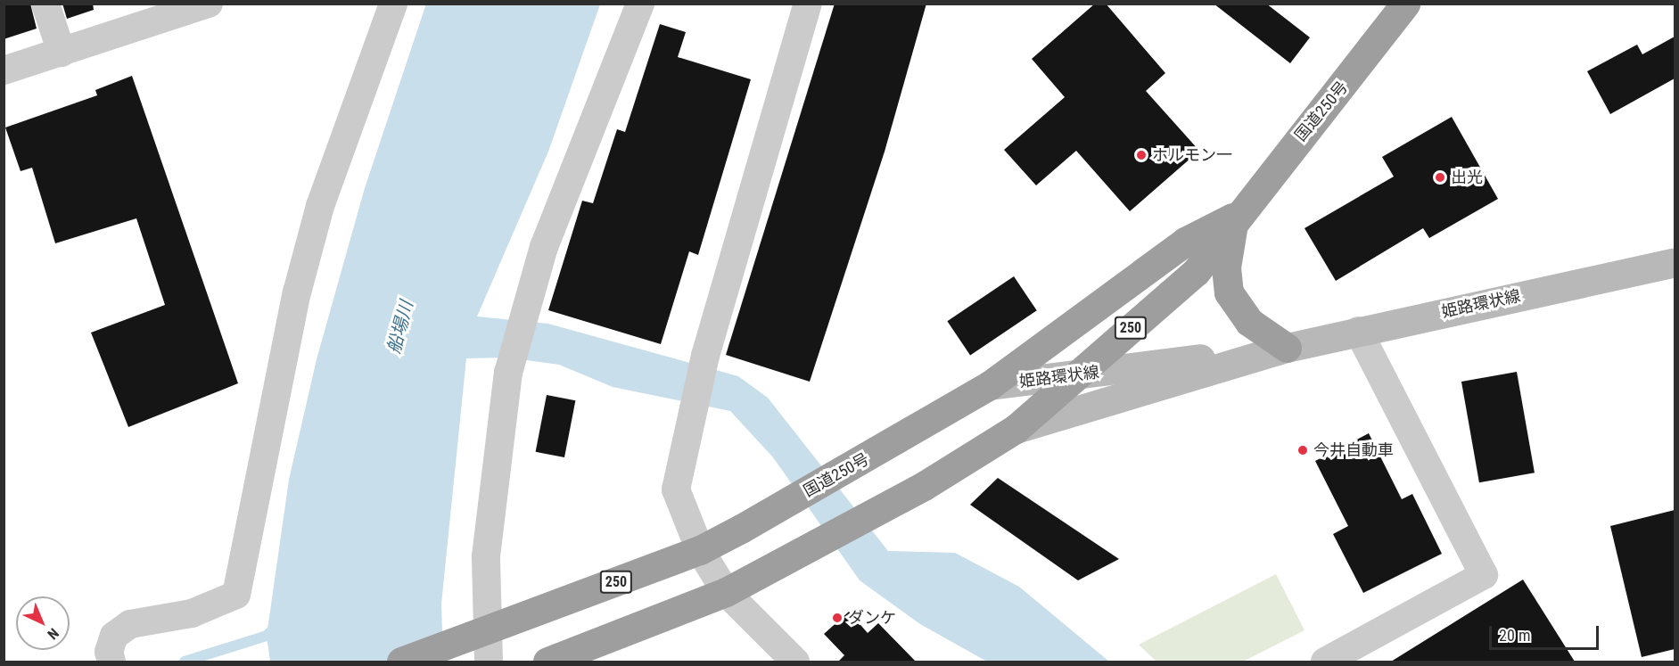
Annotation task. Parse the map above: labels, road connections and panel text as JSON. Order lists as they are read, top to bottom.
{
  "streets": {
    "highway": ["国道250号", "250"],
    "main road": ["姫路環状線"]
  },
  "crossings": [
    ["国道250号", "姫路環状線"],
    ["国道250号", "250"],
    ["姫路環状線", "250"]
  ],
  "water": ["船場川"],
  "places": [
    "ホルモン一",
    "出光",
    "今井自動車",
    "ダンケ"
  ],
  "scale_bar": "20 m",
  "north": "bottom right"
}
